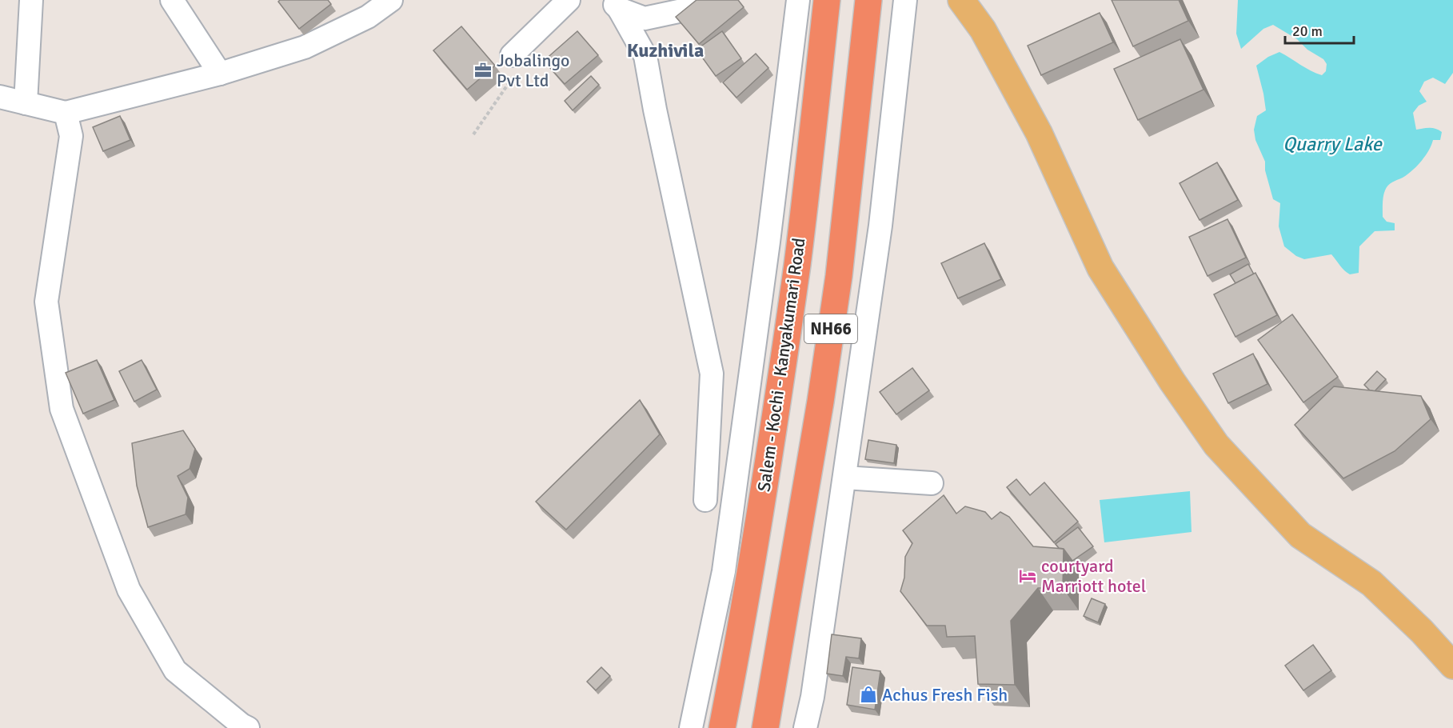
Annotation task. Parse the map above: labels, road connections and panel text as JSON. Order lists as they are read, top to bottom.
{
  "streets": {
    "highway": ["NH66", "Salem - Kochi - Kanyakumari Road"]
  },
  "districts": ["Kuzhivila"],
  "water": ["Quarry Lake"],
  "places": {
    "office": ["Jobalingo Pvt Ltd"],
    "hotel": ["courtyard Marriott hotel"],
    "shop": ["Achus Fresh Fish"]
  },
  "scale_bar": "20 m"
}
